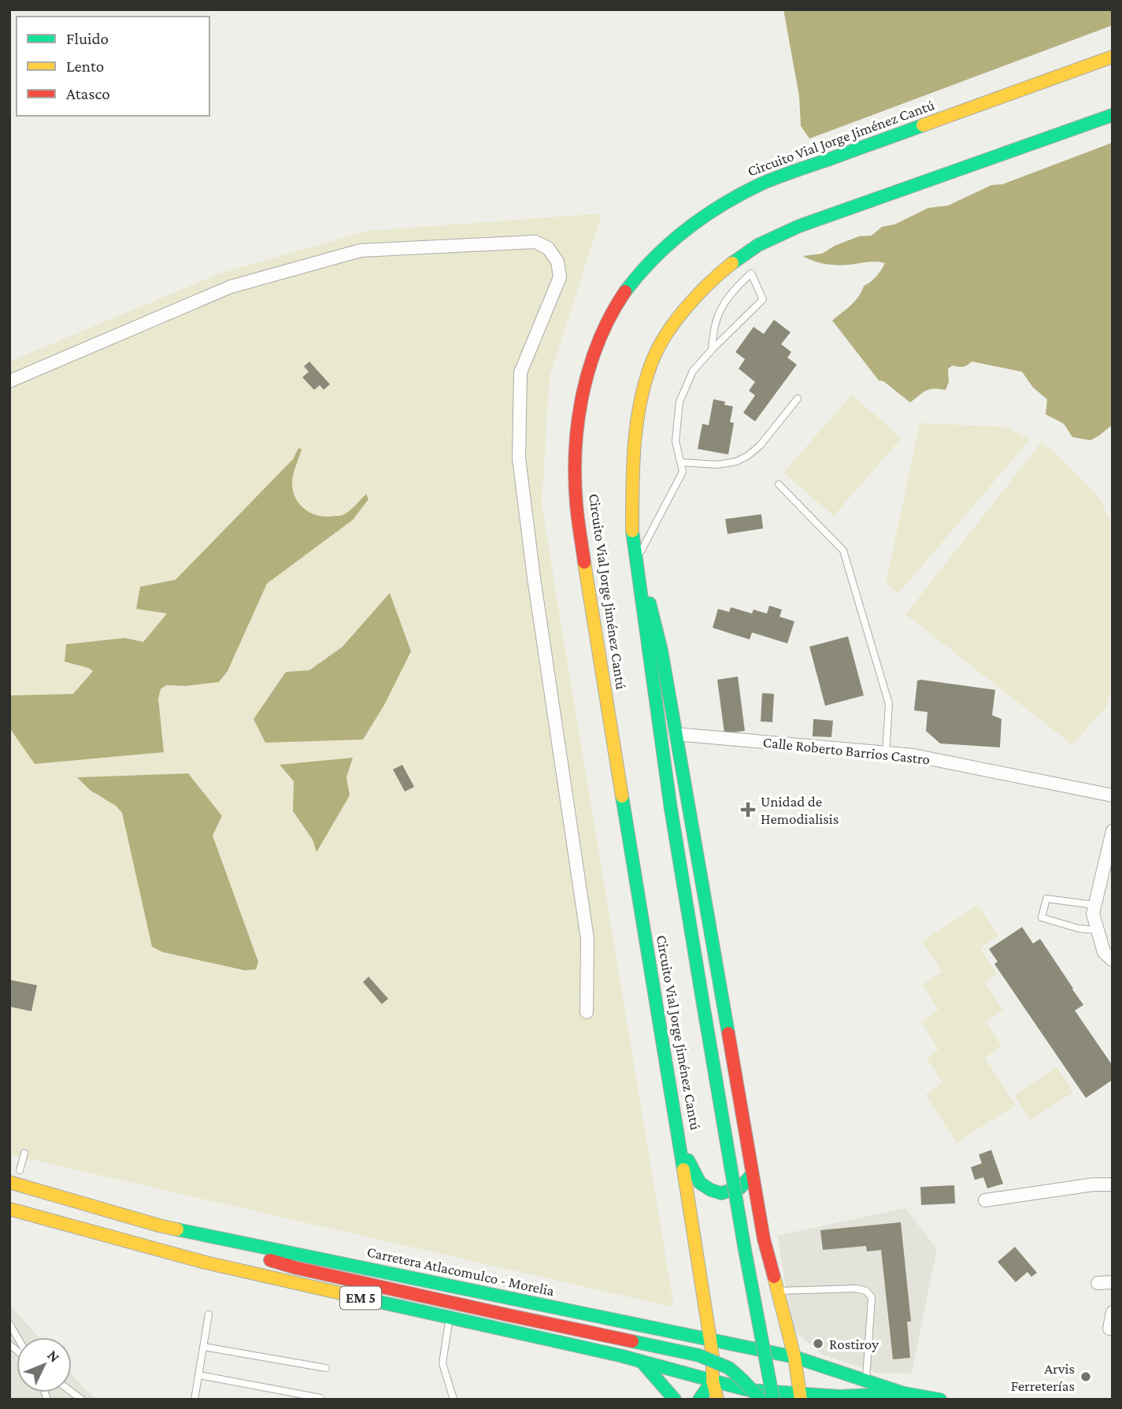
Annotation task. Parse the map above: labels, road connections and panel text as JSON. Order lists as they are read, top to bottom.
{
  "streets": {
    "main road": ["Circuito Vial Jorge Jiménez Cantú", "Carretera Atlacomulco - Morelia", "EM 5"],
    "street": ["Calle Roberto Barrios Castro"]
  },
  "crossings": [
    ["Circuito Vial Jorge Jiménez Cantú", "Calle Roberto Barrios Castro"],
    ["Circuito Vial Jorge Jiménez Cantú", "Carretera Atlacomulco - Morelia"]
  ],
  "places": {
    "health": ["Unidad de Hemodialisis"],
    "other": ["Rostiroy", "Arvis Ferreterías"]
  },
  "legend": ["Fluido", "Lento", "Atasco"],
  "north": "top right"
}
